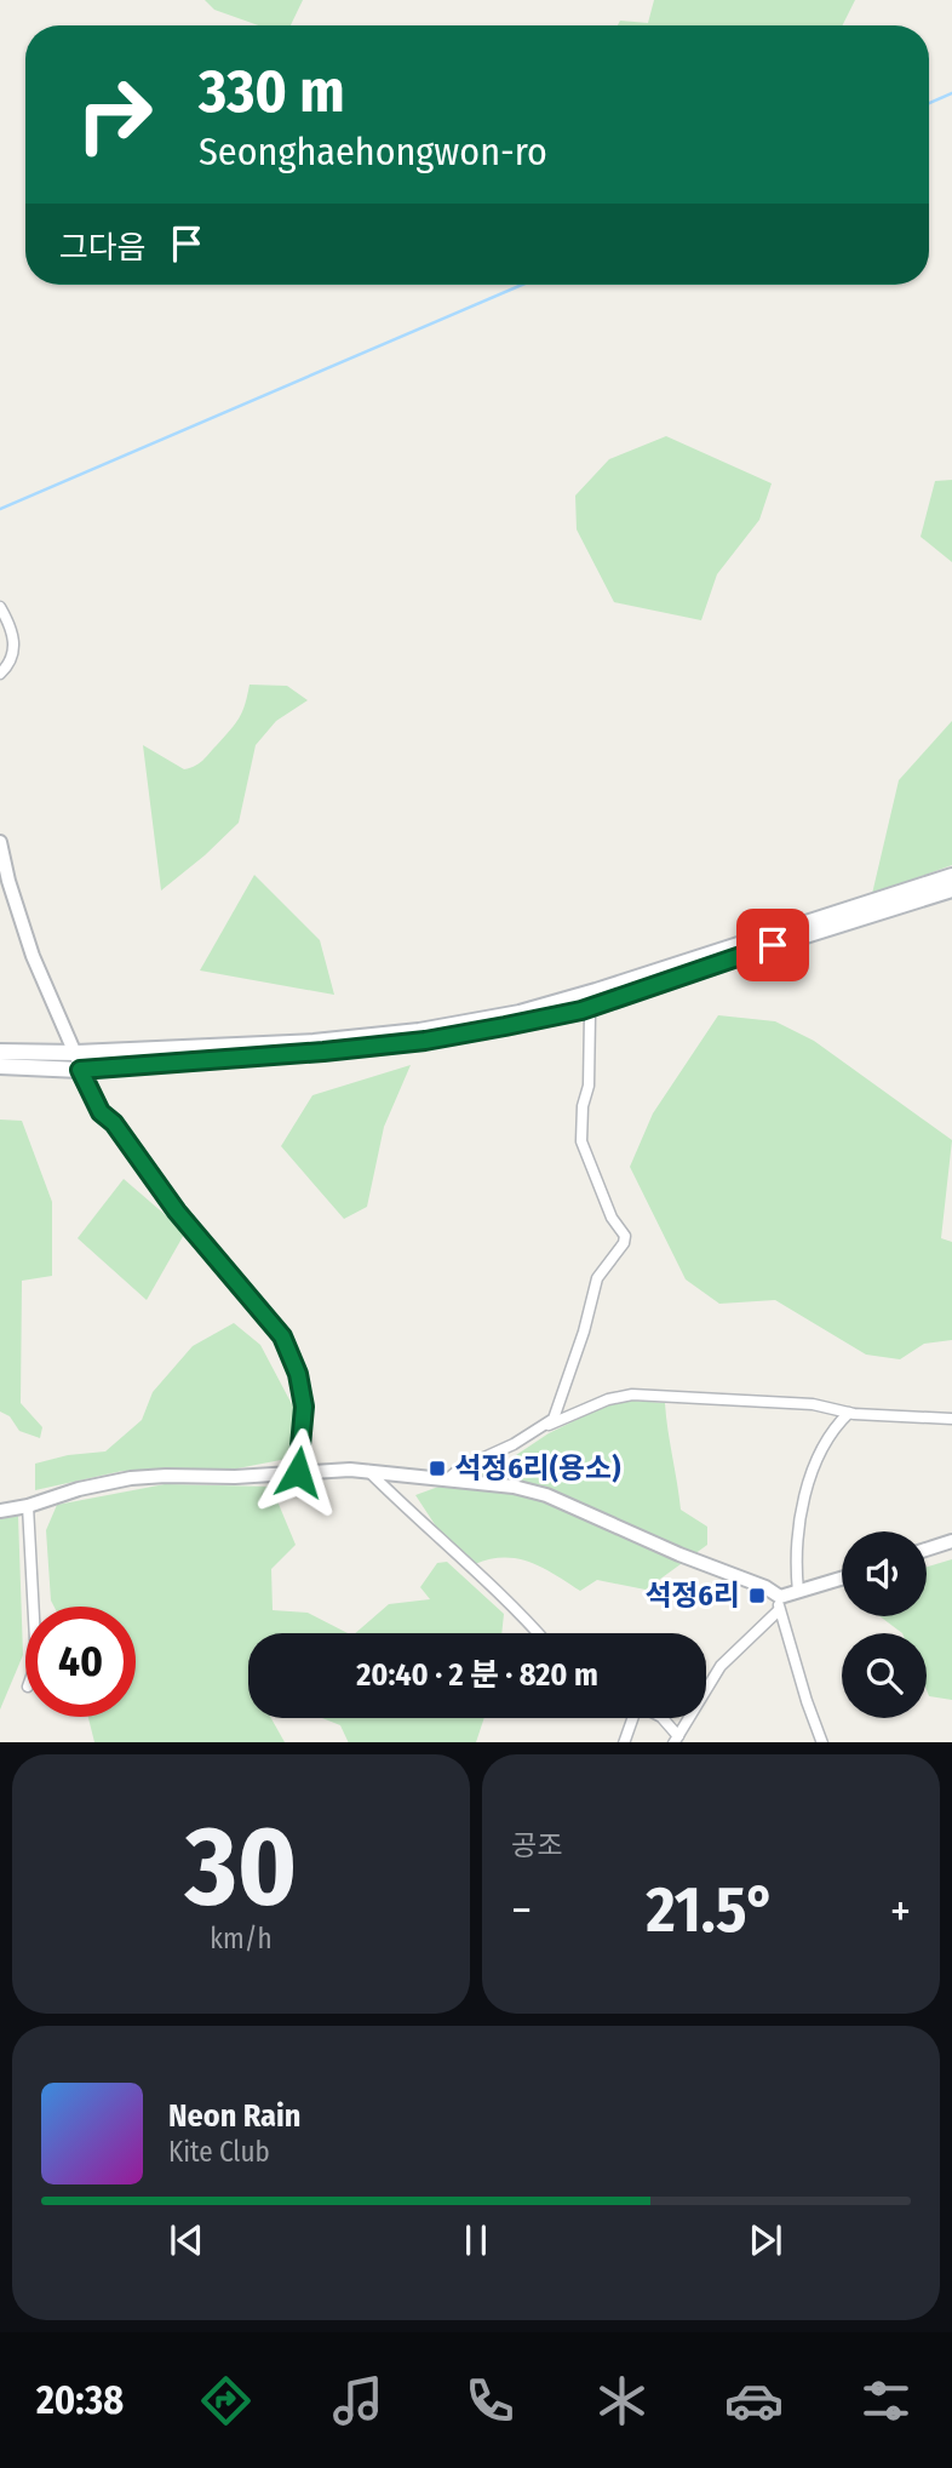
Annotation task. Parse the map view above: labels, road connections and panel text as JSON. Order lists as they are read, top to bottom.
{
  "places": {
    "transit": ["석정6리(용소)", "석정6리"]
  },
  "page": {
    "turn": ["330 m", "Seonghaehongwon-ro"],
    "then": "그다음",
    "limit": "40",
    "trip": "20:40 · 2 분 · 820 m",
    "tile": [
      ["30", "km/h"],
      "공조"
    ],
    "heat": ["−", "21.5°", "+"],
    "song": ["Neon Rain", "Kite Club"],
    "tabs": "20:38"
  }
}
